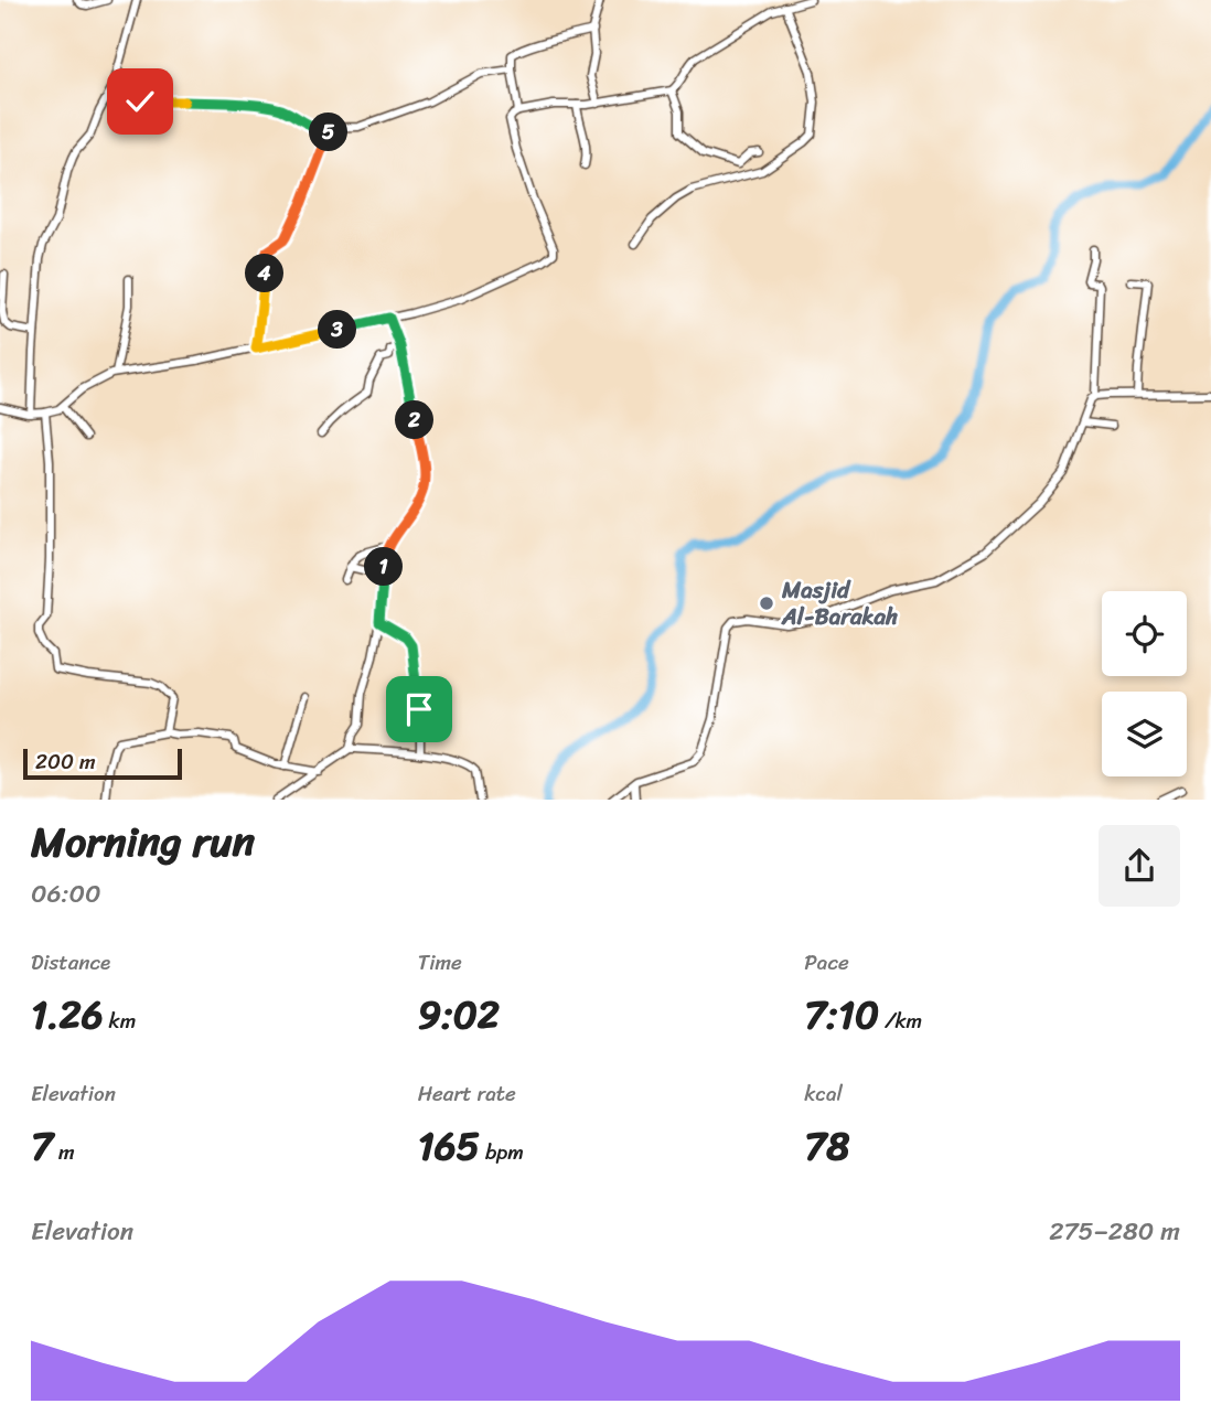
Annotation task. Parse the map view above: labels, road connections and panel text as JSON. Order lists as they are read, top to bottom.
{
  "places": ["Masjid Al-Barakah"],
  "scale_bar": "200 m",
  "page": {
    "pins": [
      "5",
      "4",
      "3",
      "2",
      "1"
    ],
    "scale": "200 m",
    "heading": ["Morning run", "06:00"],
    "stats": [
      ["Distance", "1.26 km"],
      ["Time", "9:02"],
      ["Pace", "7:10 /km"],
      ["Elevation", "7 m"],
      ["Heart rate", "165 bpm"],
      ["kcal", "78"]
    ],
    "chart": ["Elevation", "275–280 m"]
  }
}
